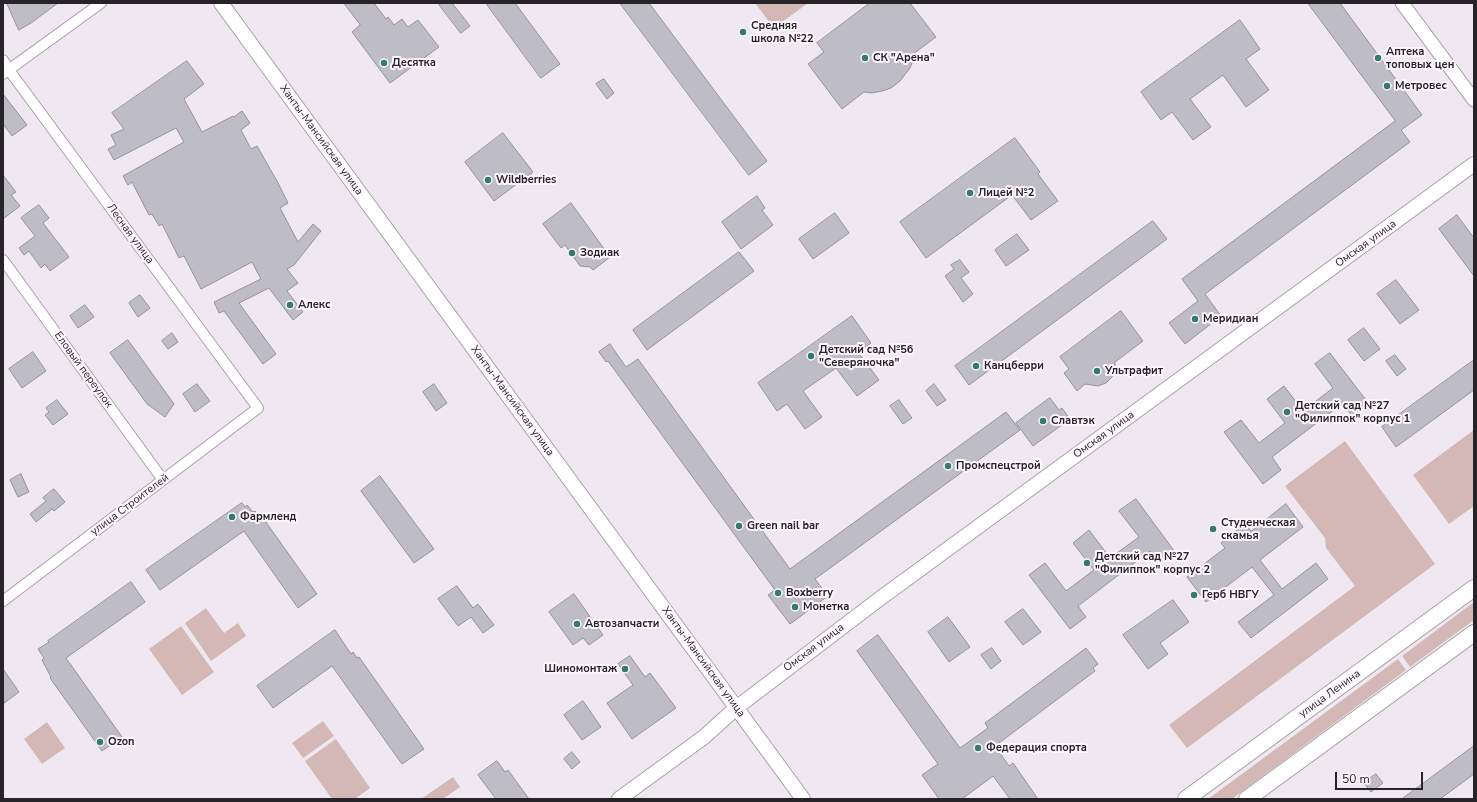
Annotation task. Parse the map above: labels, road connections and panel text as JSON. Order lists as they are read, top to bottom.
{
  "streets": {
    "main road": ["Ханты-Мансийская улица", "Омская улица", "улица Ленина"],
    "street": ["Лесная улица", "Еловый переулок", "улица Строителей"]
  },
  "crossings": [
    ["Ханты-Мансийская улица", "Омская улица"],
    ["Лесная улица", "улица Строителей"],
    ["Еловый переулок", "улица Строителей"]
  ],
  "places": [
    "Средняя школа №22",
    "СК \"Арена\"",
    "Аптека топовых цен",
    "Десятка",
    "Метровес",
    "Wildberries",
    "Лицей №2",
    "Зодиак",
    "Алекс",
    "Меридиан",
    "Детский сад №56 \"Северяночка\"",
    "Канцберри",
    "Ультрафит",
    "Детский сад №27 \"Филиппок\" корпус 1",
    "Славтэк",
    "Промспецстрой",
    "Фармленд",
    "Green nail bar",
    "Студенческая скамья",
    "Детский сад №27 \"Филиппок\" корпус 2",
    "Boxberry",
    "Герб НВГУ",
    "Монетка",
    "Автозапчасти",
    "Шиномонтаж",
    "Ozon",
    "Федерация спорта"
  ],
  "scale_bar": "50 m"
}
